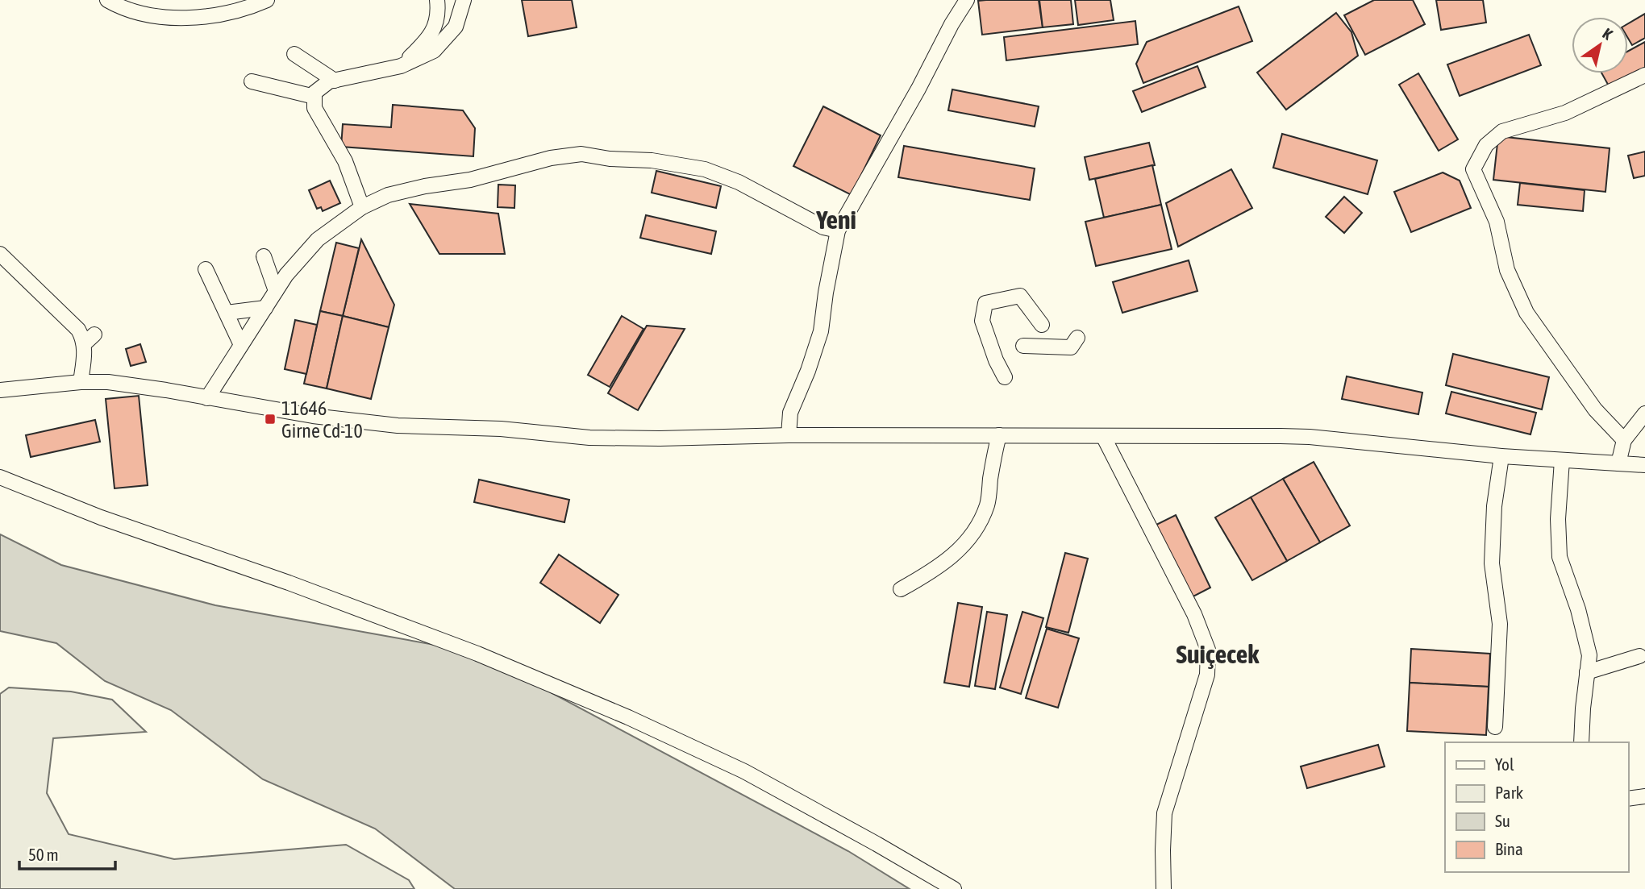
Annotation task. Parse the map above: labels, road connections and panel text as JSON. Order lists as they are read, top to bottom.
{
  "districts": ["Yeni", "Suiçecek"],
  "places": {
    "transit": ["11646 Girne Cd-10"]
  },
  "legend": [
    "Yol",
    "Park",
    "Su",
    "Bina"
  ],
  "scale_bar": "50 m",
  "north": "top right"
}
